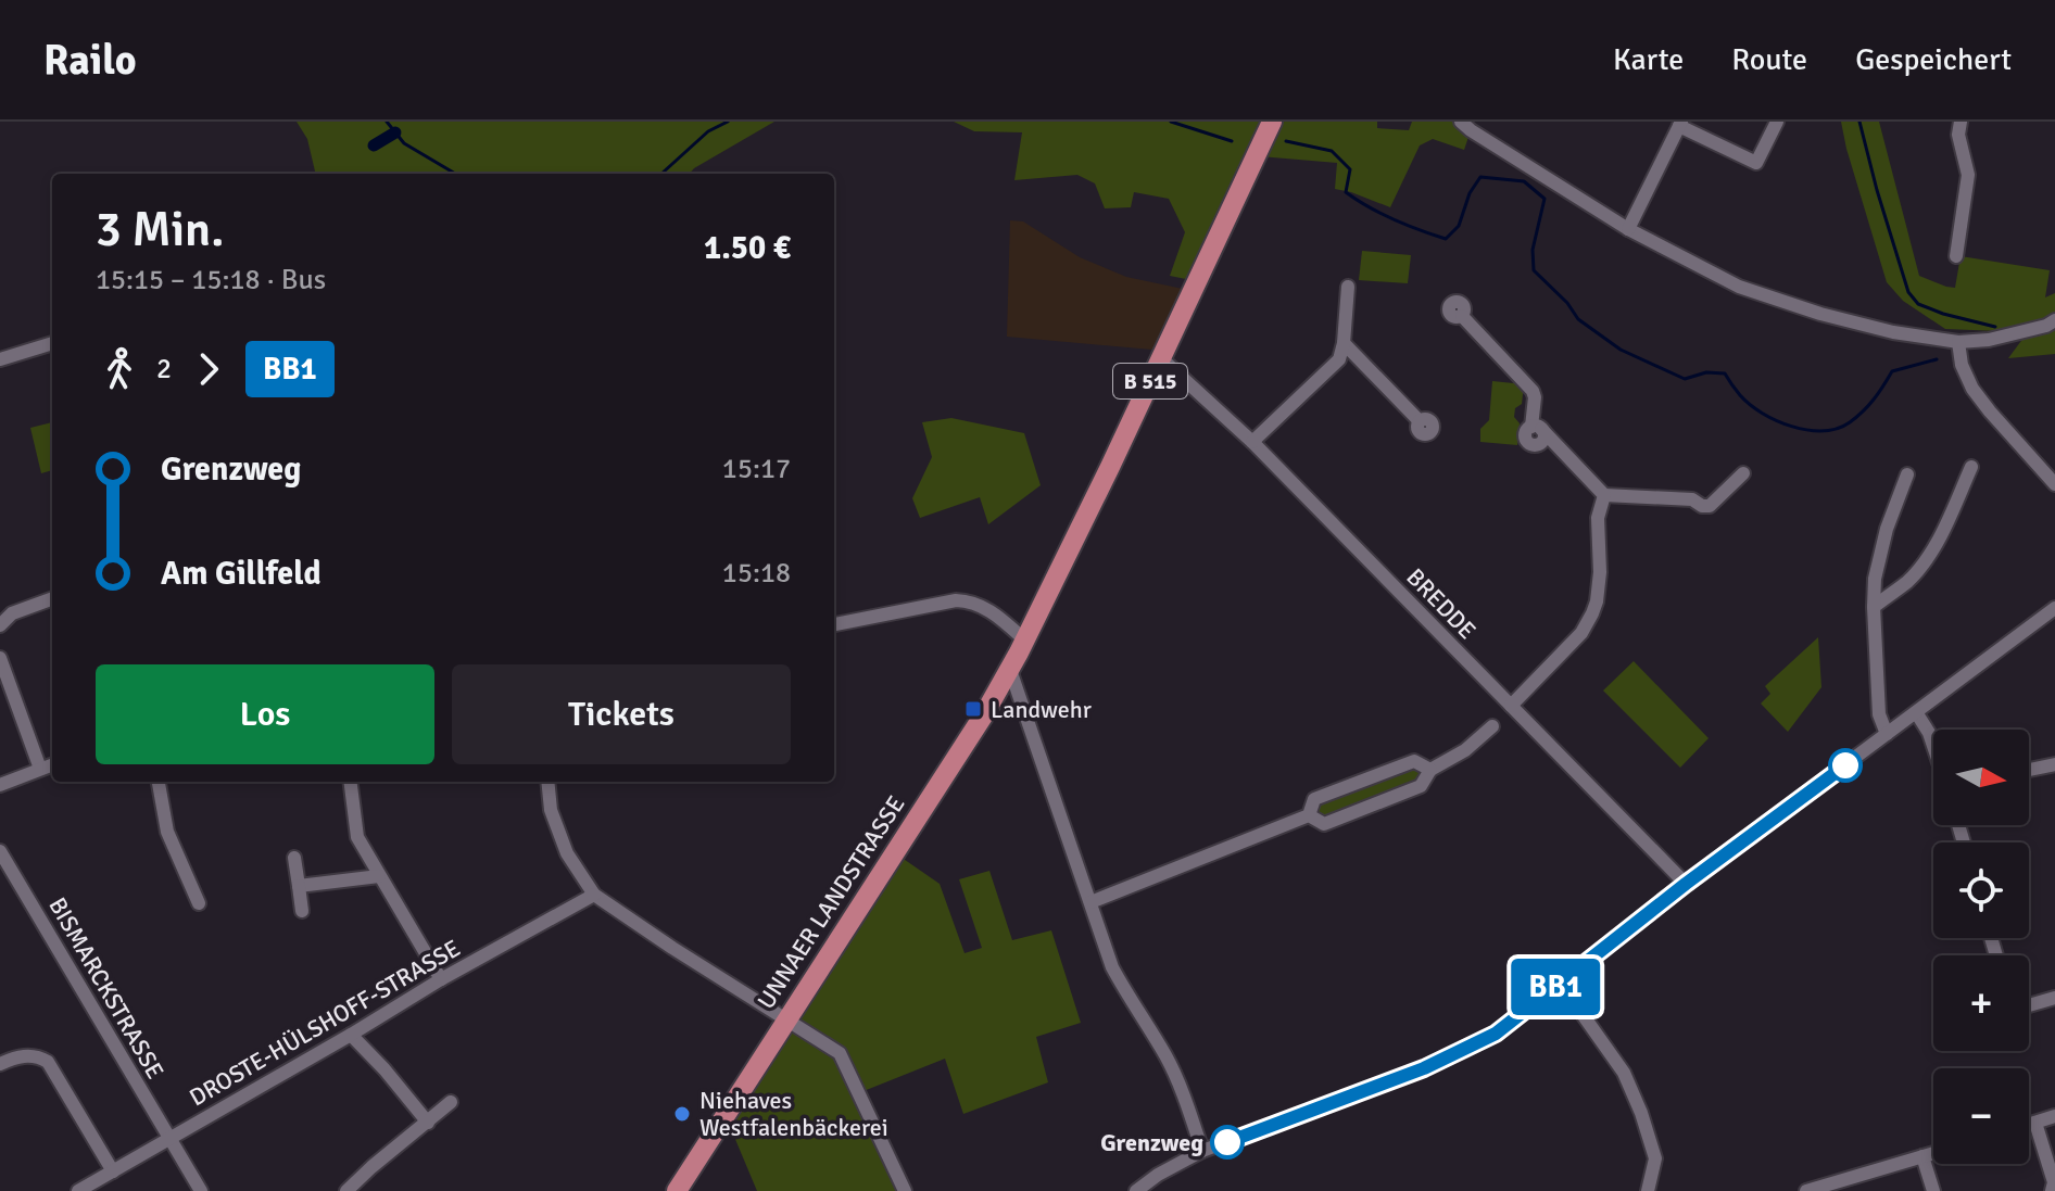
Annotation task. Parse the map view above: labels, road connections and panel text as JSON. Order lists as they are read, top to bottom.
{
  "streets": {
    "main road": ["B 515", "UNNAER LANDSTRASSE"],
    "street": ["BREDDE", "BISMARCKSTRASSE", "DROSTE-HÜLSHOFF-STRASSE"]
  },
  "crossings": [
    ["B 515", "BREDDE"],
    ["B 515", "UNNAER LANDSTRASSE"],
    ["BISMARCKSTRASSE", "DROSTE-HÜLSHOFF-STRASSE"]
  ],
  "places": {
    "transit": ["Landwehr"],
    "other": ["Niehaves Westfalenbäckerei", "Grenzweg"]
  },
  "lines": ["bus line BB1"],
  "north": "right",
  "page": {
    "header": "Railo",
    "nav": ["Karte", "Route", "Gespeichert"],
    "on_map": "BB1",
    "heading": ["3 Min.", "15:15 – 15:18 · Bus", "1.50 €"],
    "legs": ["2", "BB1"],
    "list": [
      {
        "name": "Grenzweg",
        "value": "15:17"
      },
      {
        "name": "Am Gillfeld",
        "value": "15:18"
      }
    ],
    "buttons": ["Los", "Tickets"],
    "map_buttons": ["+", "−"]
  }
}
